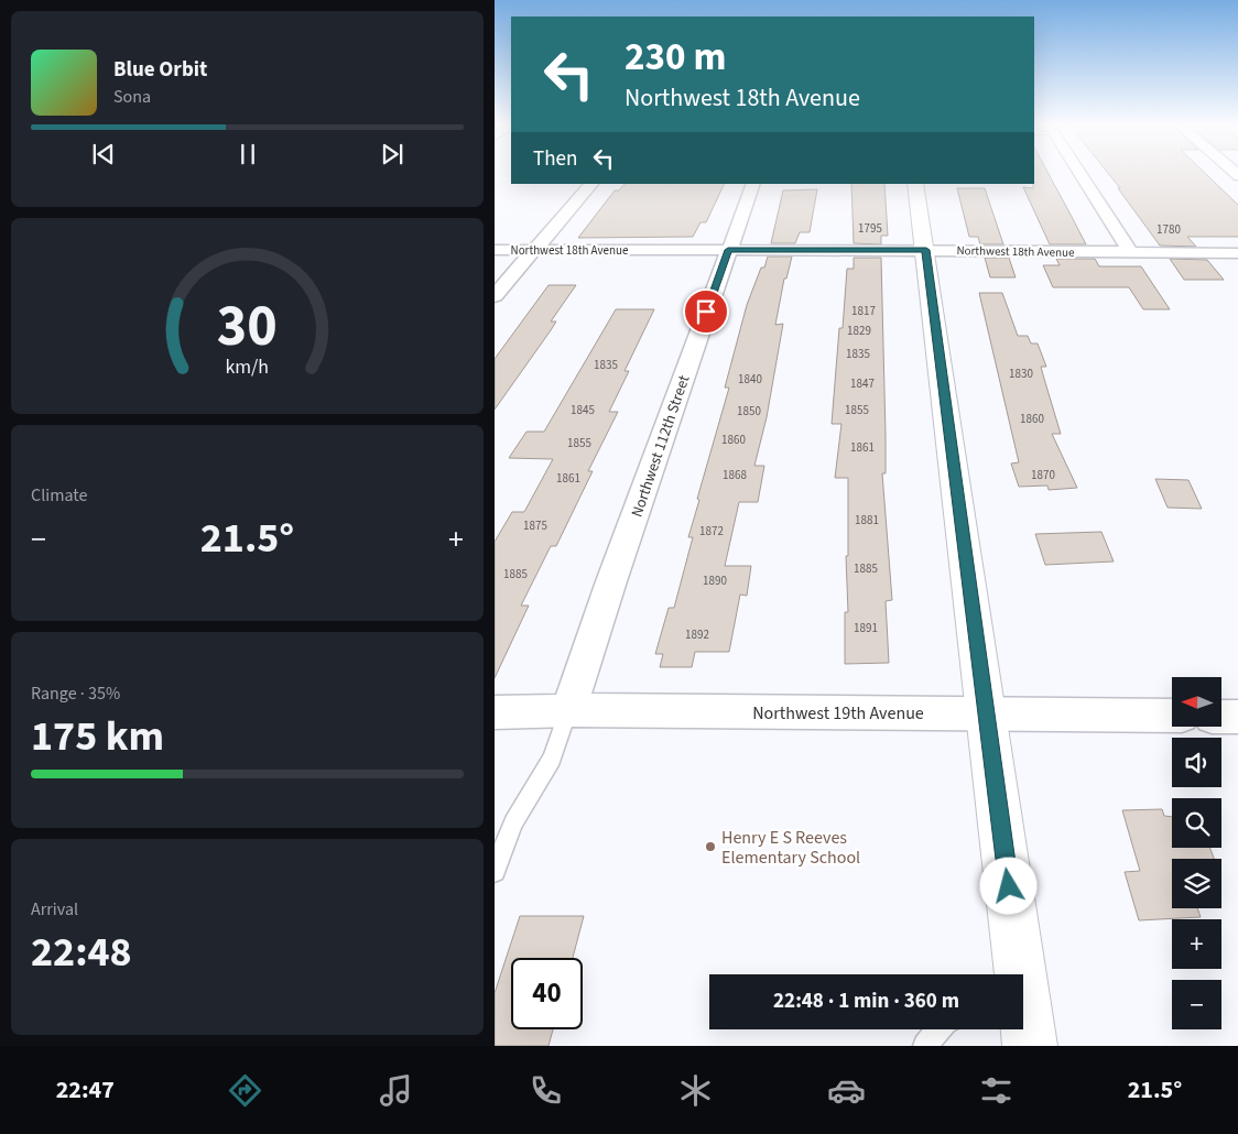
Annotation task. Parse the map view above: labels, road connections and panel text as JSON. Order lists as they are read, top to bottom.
{
  "streets": {
    "street": ["Northwest 18th Avenue", "Northwest 112th Street", "Northwest 19th Avenue"]
  },
  "crossings": [
    ["Northwest 18th Avenue", "Northwest 112th Street"],
    ["Northwest 112th Street", "Northwest 19th Avenue"]
  ],
  "places": ["Henry E S Reeves Elementary School"],
  "house_numbers": [
    "1795",
    "1780",
    "1817",
    "1829",
    "1835",
    "1835",
    "1830",
    "1840",
    "1847",
    "1845",
    "1855",
    "1850",
    "1860",
    "1860",
    "1855",
    "1861",
    "1868",
    "1870",
    "1861",
    "1881",
    "1875",
    "1872",
    "1885",
    "1885",
    "1890",
    "1891",
    "1892"
  ],
  "north": "left",
  "page": {
    "turn": ["230 m", "Northwest 18th Avenue"],
    "song": ["Blue Orbit", "Sona"],
    "then": "Then",
    "tile": [
      "Climate",
      ["Range · 35%", "175 km"],
      ["Arrival", "22:48"]
    ],
    "heat": ["−", "21.5°", "+"],
    "map_buttons": ["+", "−"],
    "limit": "40",
    "trip": "22:48 · 1 min · 360 m",
    "tabs": ["22:47", "21.5°"],
    "gauge": ["30", "km/h"]
  }
}
